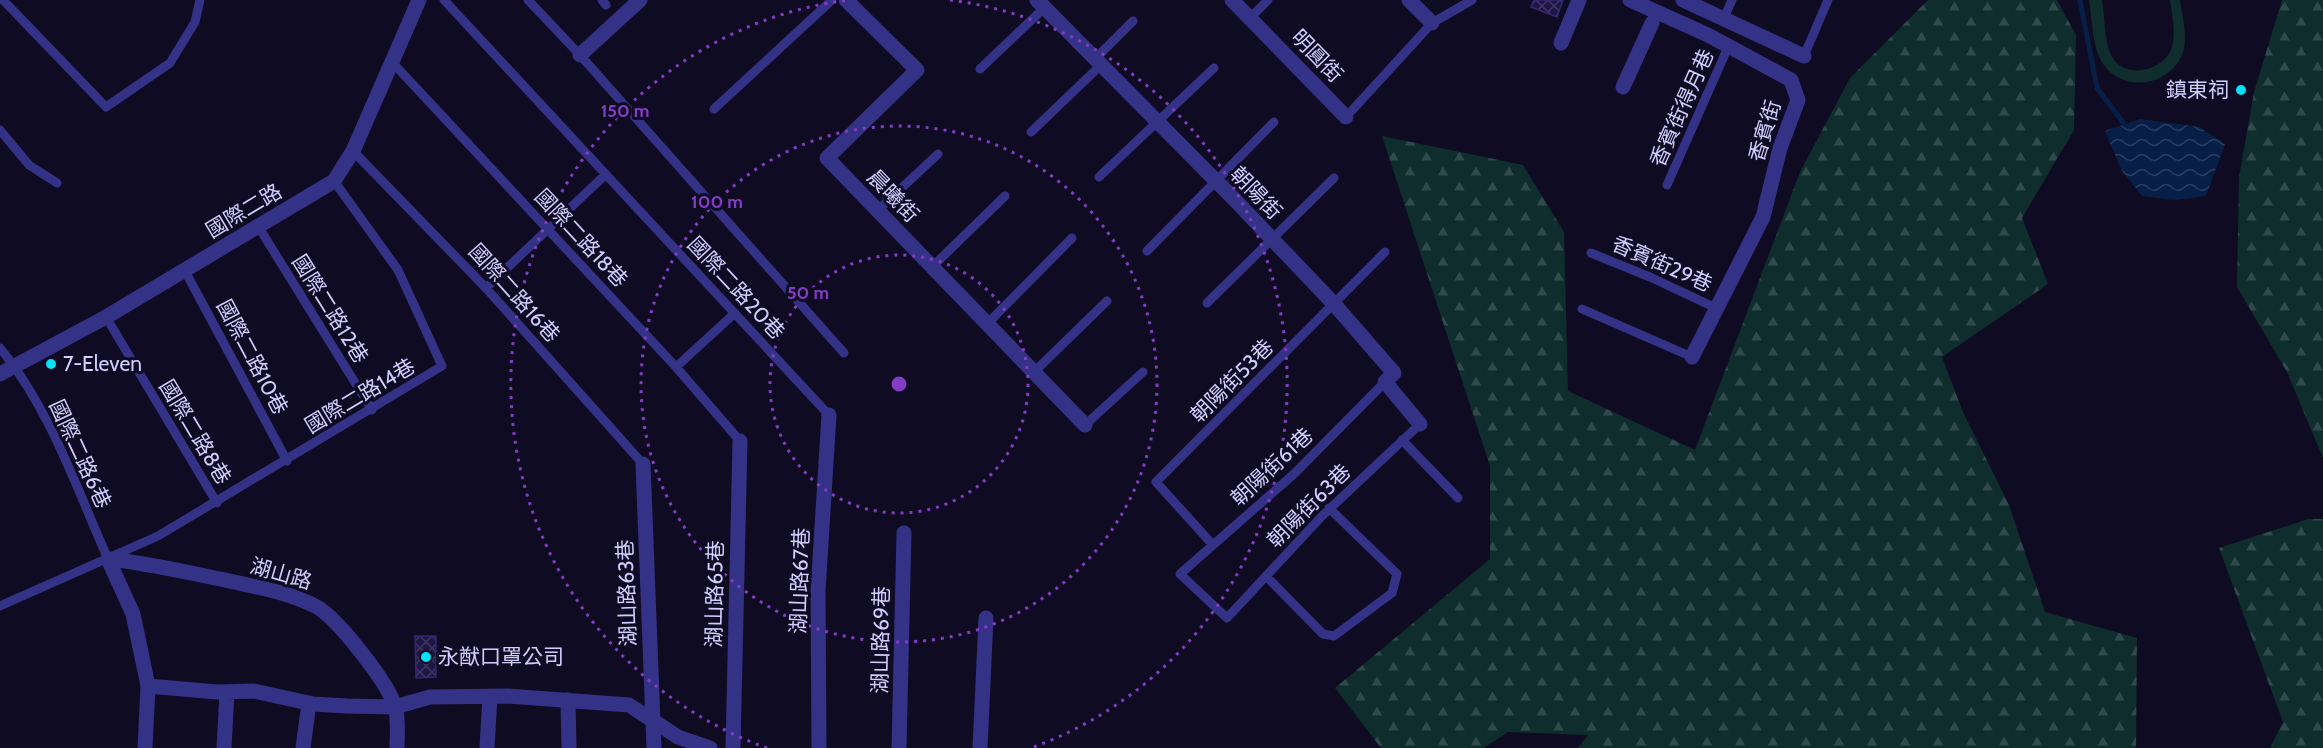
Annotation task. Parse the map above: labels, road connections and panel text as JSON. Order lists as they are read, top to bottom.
{
  "streets": {
    "street": [
      "明圓街",
      "香賓街",
      "朝陽街",
      "晨曦街",
      "國際二路",
      "湖山路",
      "湖山路67巷",
      "湖山路63巷",
      "湖山路65巷",
      "湖山路69巷"
    ],
    "lane": [
      "香賓街得月巷",
      "國際二路18巷",
      "香賓街29巷",
      "國際二路20巷",
      "國際二路16巷",
      "國際二路12巷",
      "國際二路10巷",
      "朝陽街53巷",
      "國際二路14巷",
      "國際二路8巷",
      "國際二路6巷",
      "朝陽街61巷",
      "朝陽街63巷"
    ]
  },
  "crossings": [
    ["香賓街得月巷", "香賓街"],
    ["香賓街", "香賓街29巷"],
    ["朝陽街", "朝陽街53巷"],
    ["朝陽街", "朝陽街61巷"],
    ["國際二路", "國際二路18巷"],
    ["國際二路", "國際二路16巷"],
    ["國際二路", "國際二路12巷"],
    ["國際二路", "國際二路10巷"],
    ["國際二路", "國際二路14巷"],
    ["國際二路", "國際二路8巷"],
    ["國際二路", "國際二路6巷"],
    ["國際二路18巷", "湖山路65巷"],
    ["國際二路20巷", "湖山路67巷"],
    ["國際二路16巷", "湖山路63巷"],
    ["國際二路12巷", "國際二路14巷"],
    ["國際二路10巷", "國際二路14巷"],
    ["朝陽街53巷", "朝陽街61巷"],
    ["國際二路14巷", "國際二路8巷"],
    ["國際二路14巷", "國際二路6巷"],
    ["國際二路14巷", "湖山路"],
    ["國際二路6巷", "湖山路"],
    ["朝陽街61巷", "朝陽街63巷"]
  ],
  "places": ["鎮東祠", "7-Eleven", "永猷口罩公司"],
  "rings": ["150 m", "100 m", "50 m"]
}
